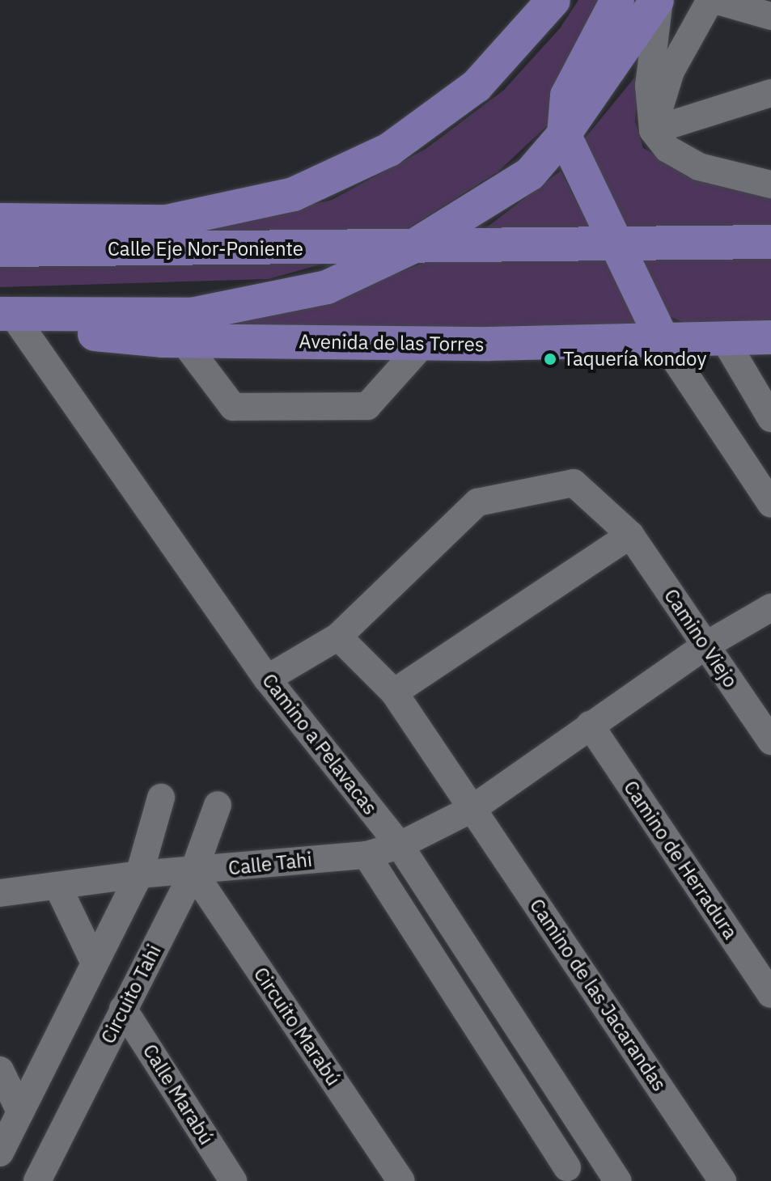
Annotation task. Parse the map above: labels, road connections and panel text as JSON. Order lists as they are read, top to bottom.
{
  "streets": {
    "main road": ["Calle Eje Nor-Poniente", "Avenida de las Torres"],
    "street": [
      "Camino Viejo",
      "Camino a Pelavacas",
      "Camino de Herradura",
      "Calle Tahi",
      "Circuito Tahi",
      "Camino de las Jacarandas",
      "Circuito Marabú",
      "Calle Marabú"
    ]
  },
  "crossings": [
    ["Avenida de las Torres", "Camino a Pelavacas"],
    ["Camino Viejo", "Camino de las Jacarandas"],
    ["Camino a Pelavacas", "Calle Tahi"],
    ["Calle Tahi", "Circuito Tahi"],
    ["Calle Tahi", "Circuito Marabú"],
    ["Circuito Tahi", "Circuito Marabú"],
    ["Circuito Tahi", "Calle Marabú"]
  ],
  "places": ["Taquería kondoy"]
}
